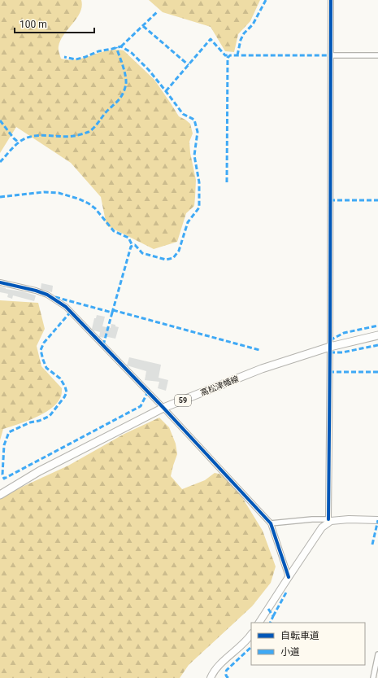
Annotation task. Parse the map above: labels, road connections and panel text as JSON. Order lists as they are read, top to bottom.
{
  "streets": {
    "main road": ["高松津幡線", "59"]
  },
  "legend": ["自転車道", "小道"],
  "scale_bar": "100 m"
}
